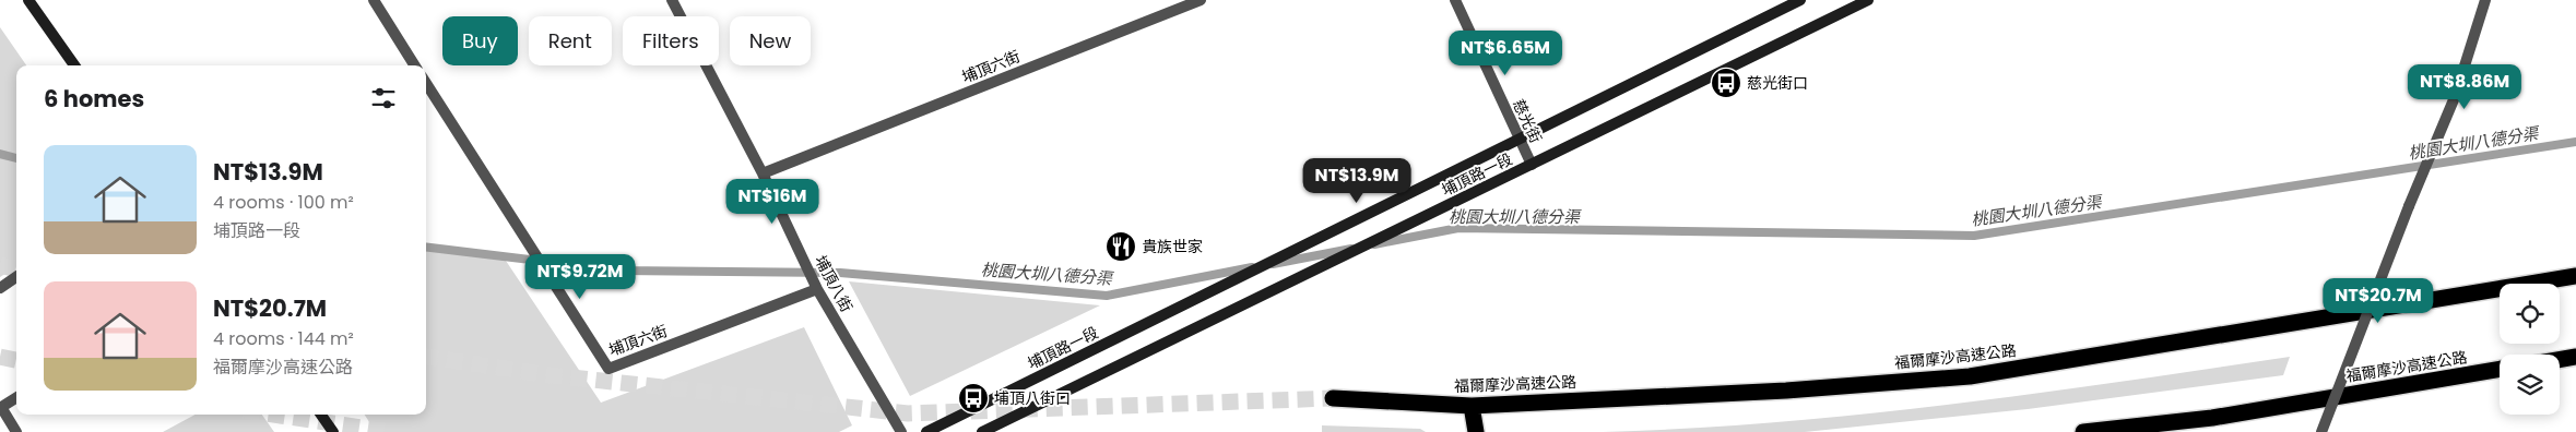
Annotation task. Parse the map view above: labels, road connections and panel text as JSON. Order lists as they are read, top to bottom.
{
  "streets": {
    "highway": ["福爾摩沙高速公路"],
    "street": [
      "埔頂六街",
      "慈光街",
      "埔頂路一段",
      "埔頂八街"
    ]
  },
  "crossings": [
    ["埔頂六街", "埔頂八街"],
    ["慈光街", "埔頂路一段"]
  ],
  "water": ["桃園大圳八德分渠"],
  "places": {
    "bus stop": ["慈光街口", "埔頂八街口"],
    "restaurant": ["貴族世家"]
  },
  "page": {
    "chip": [
      "Buy",
      "Rent",
      "Filters",
      "New"
    ],
    "price": [
      "NT$6.65M",
      "NT$8.86M",
      "NT$13.9M",
      "NT$16M",
      "NT$9.72M",
      "NT$20.7M"
    ],
    "heading": "6 homes",
    "list": [
      {
        "name": "NT$13.9M",
        "note": "4 rooms · 100 m² · 埔頂路一段"
      },
      {
        "name": "NT$20.7M",
        "note": "4 rooms · 144 m² · 福爾摩沙高速公路"
      }
    ]
  }
}
